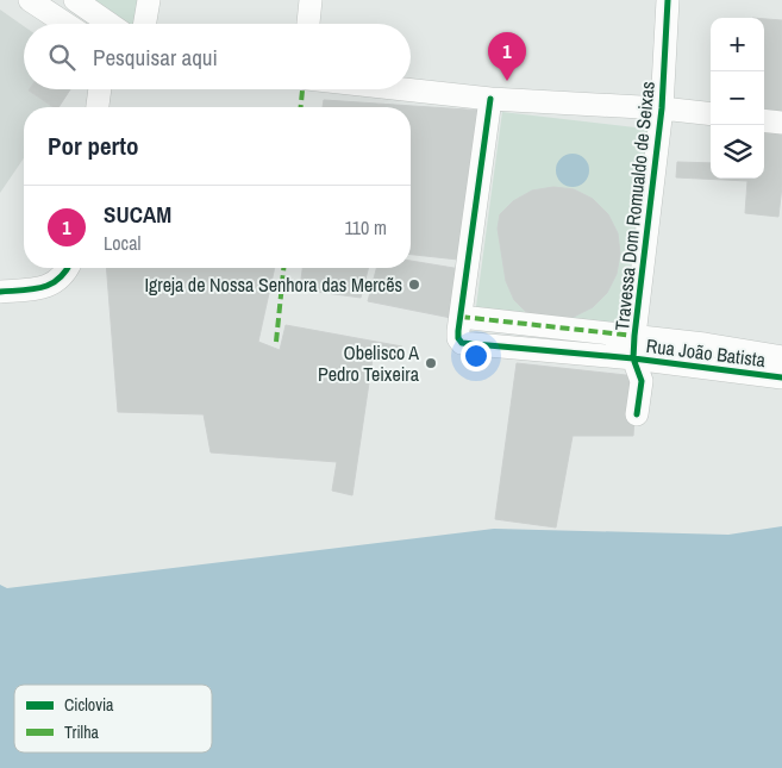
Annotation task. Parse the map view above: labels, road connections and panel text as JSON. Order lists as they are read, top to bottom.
{
  "streets": {
    "street": ["Travessa Dom Romualdo de Seixas", "Rua João Batista"]
  },
  "crossings": [
    ["Travessa Dom Romualdo de Seixas", "Rua João Batista"]
  ],
  "places": ["Igreja de Nossa Senhora das Mercẽs", "Obelisco A Pedro Teixeira"],
  "legend": ["Ciclovia", "Trilha"],
  "page": {
    "map_buttons": ["+", "−"],
    "search": "Pesquisar aqui",
    "pins": "1",
    "heading": "Por perto",
    "list": [
      {
        "mark": "1",
        "name": "SUCAM",
        "note": "Local",
        "value": "110 m"
      }
    ]
  }
}
